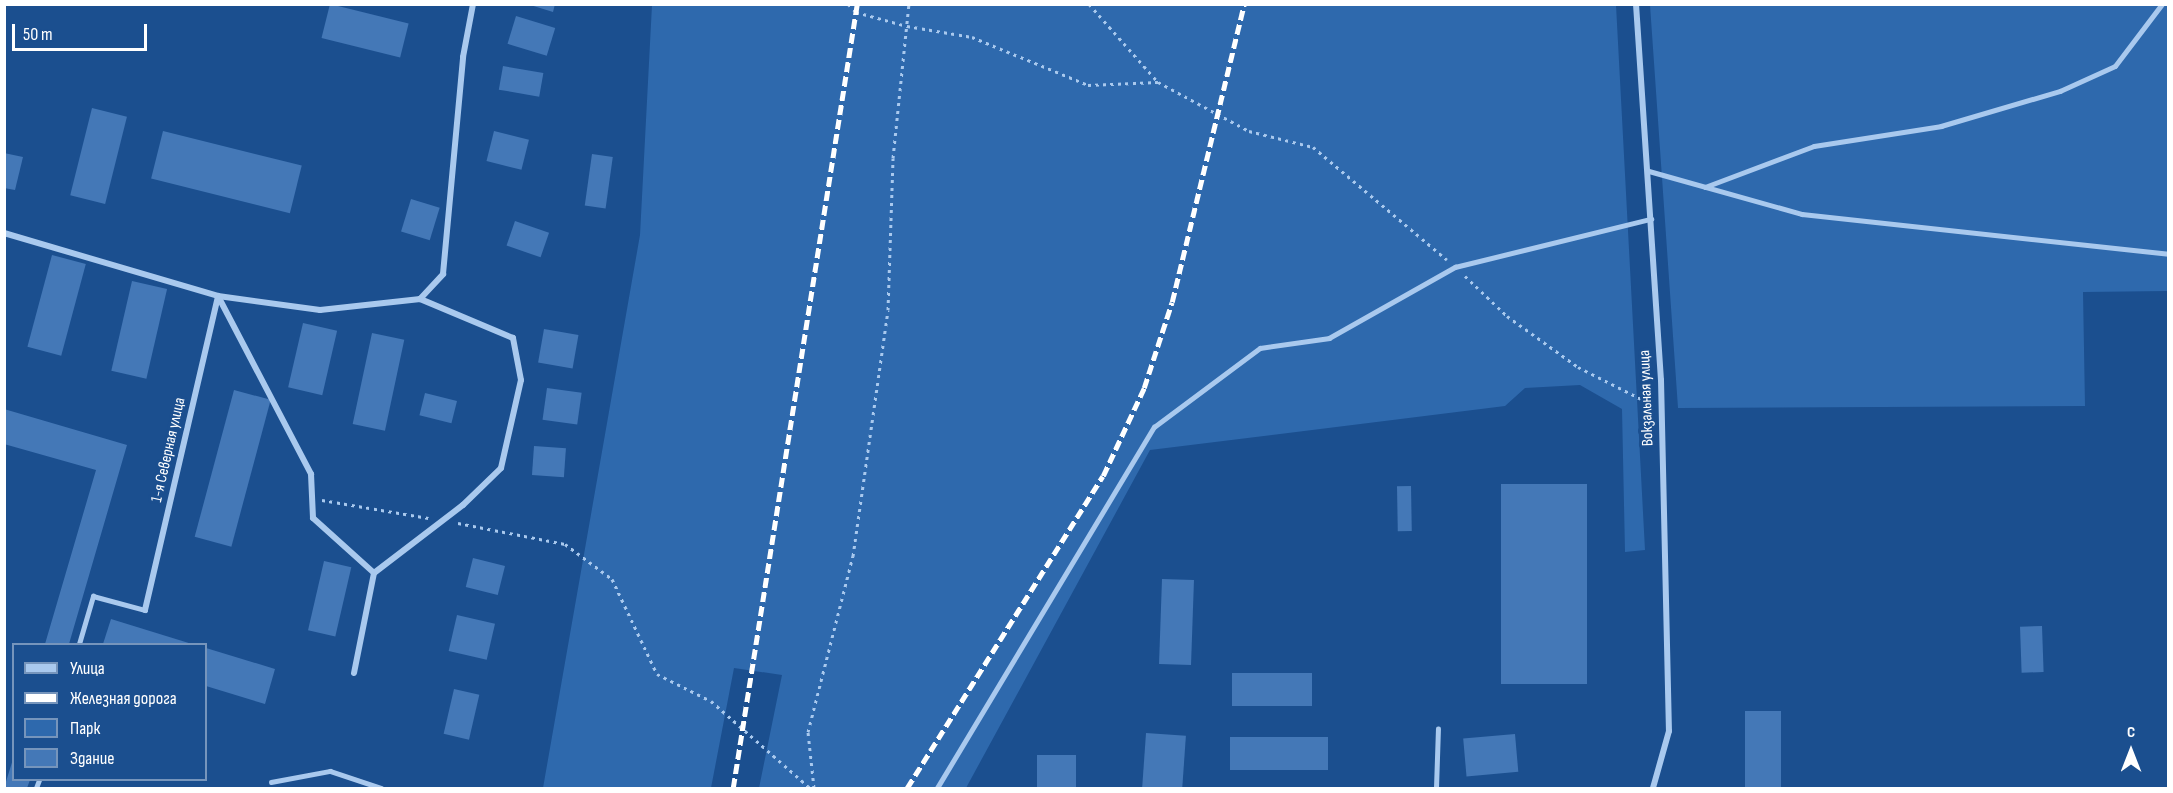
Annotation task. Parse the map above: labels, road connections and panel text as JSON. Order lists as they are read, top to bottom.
{
  "streets": {
    "street": ["Вокзальная улица", "1-я Северная улица"]
  },
  "legend": [
    "Улица",
    "Железная дорога",
    "Парк",
    "Здание"
  ],
  "scale_bar": "50 m",
  "north": "top"
}
